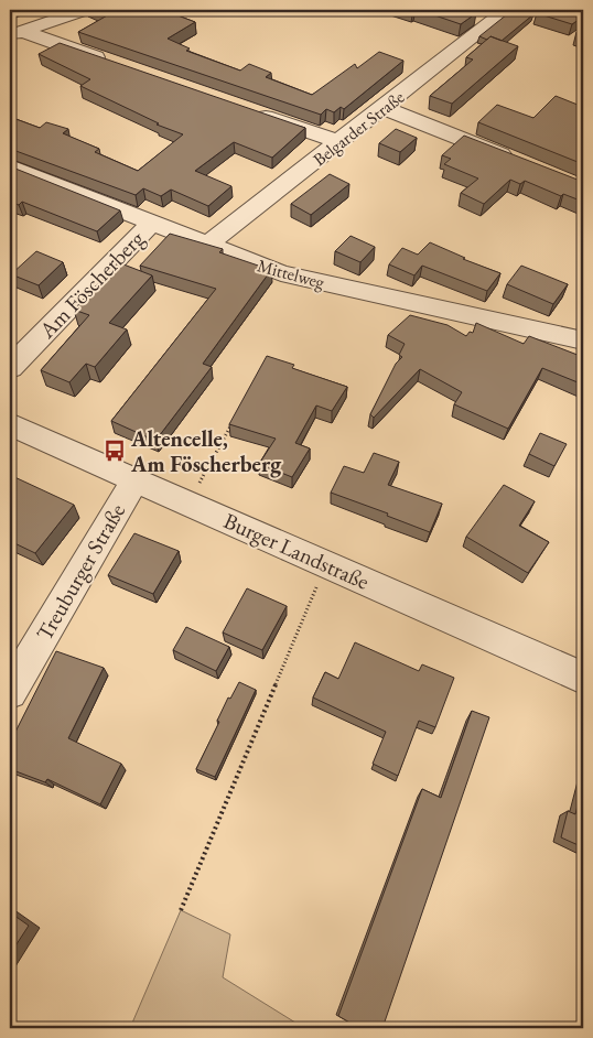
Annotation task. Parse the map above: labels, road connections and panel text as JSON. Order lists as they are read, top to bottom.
{
  "streets": {
    "street": [
      "Belgarder Straße",
      "Mittelweg",
      "Am Föscherberg",
      "Burger Landstraße",
      "Treuburger Straße"
    ]
  },
  "crossings": [
    ["Belgarder Straße", "Mittelweg"],
    ["Mittelweg", "Am Föscherberg"],
    ["Burger Landstraße", "Treuburger Straße"]
  ],
  "places": {
    "bus stop": ["Altencelle, Am Föscherberg"]
  }
}
